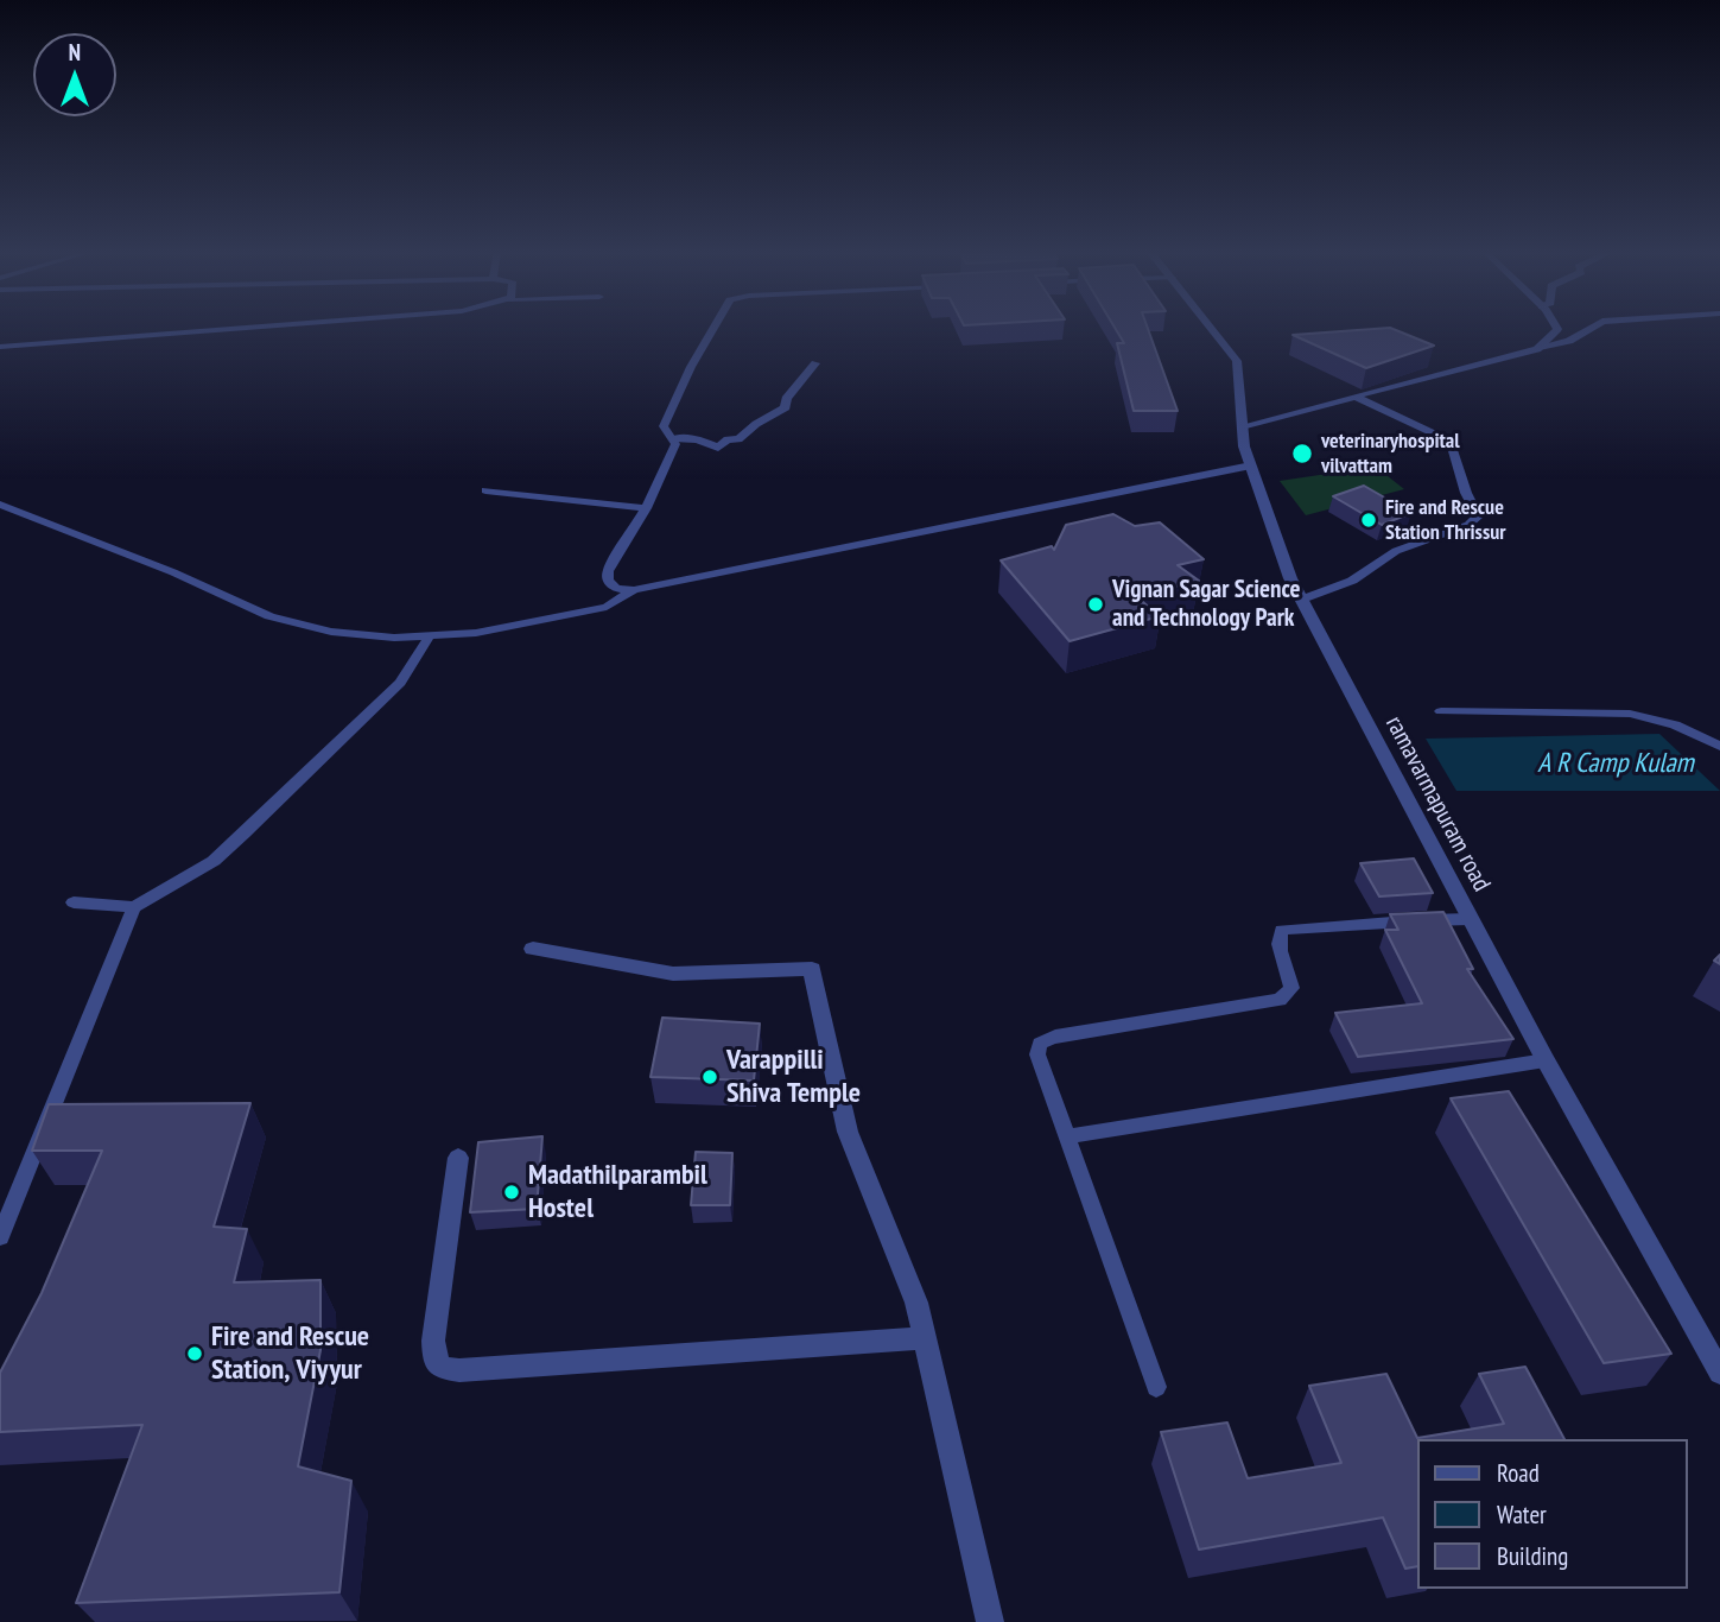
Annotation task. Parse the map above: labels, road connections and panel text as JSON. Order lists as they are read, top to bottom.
{
  "streets": {
    "street": ["ramavarmapuram road"]
  },
  "water": ["A R Camp Kulam"],
  "places": [
    "veterinaryhospital vilvattam",
    "Fire and Rescue Station Thrissur",
    "Vignan Sagar Science and Technology Park",
    "Varappilli Shiva Temple",
    "Madathilparambil Hostel",
    "Fire and Rescue Station, Viyyur"
  ],
  "legend": ["Road", "Water", "Building"],
  "north": "top"
}
